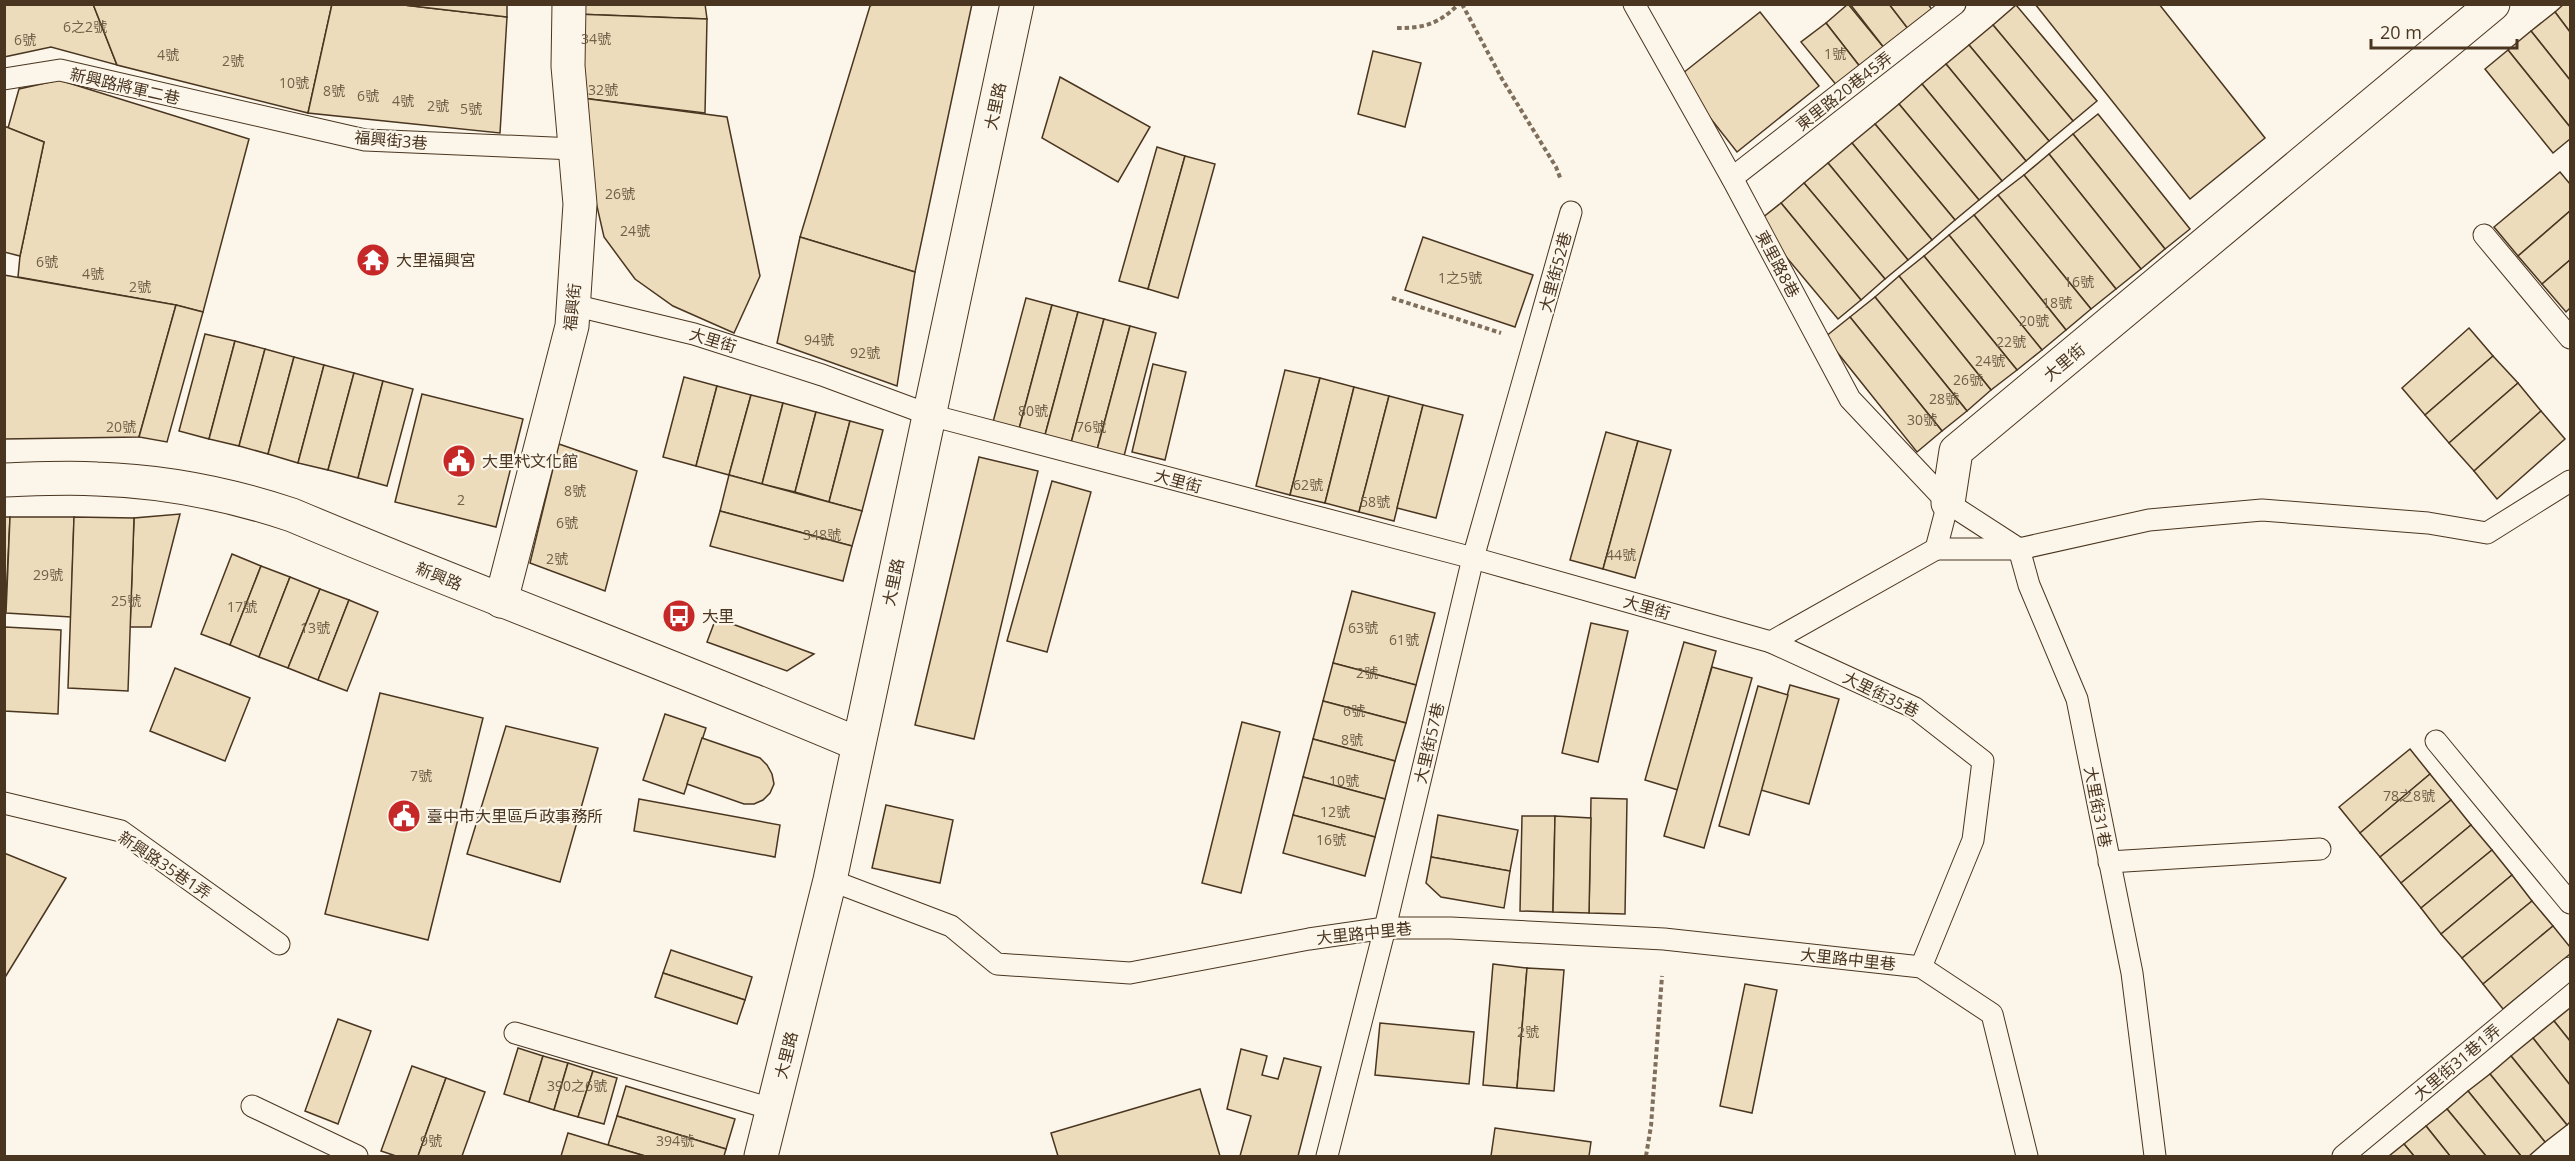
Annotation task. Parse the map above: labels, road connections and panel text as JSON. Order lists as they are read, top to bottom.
{
  "streets": {
    "street": [
      "大里路",
      "福興街",
      "大里街",
      "新興路"
    ],
    "lane": [
      "新興路將軍二巷",
      "東里路20巷45弄",
      "福興街3巷",
      "東里路8巷",
      "大里街52巷",
      "大里街35巷",
      "大里街57巷",
      "大里街31巷",
      "新興路35巷1弄",
      "大里路中里巷",
      "大里街31巷1弄"
    ]
  },
  "crossings": [
    ["新興路將軍二巷", "福興街3巷"],
    ["東里路20巷45弄", "東里路8巷"],
    ["大里路", "大里街"],
    ["大里路", "新興路"],
    ["大里路", "大里路中里巷"],
    ["福興街3巷", "福興街"],
    ["東里路8巷", "大里街"],
    ["大里街52巷", "大里街"],
    ["大里街52巷", "大里街57巷"],
    ["福興街", "大里街"],
    ["福興街", "新興路"],
    ["大里街", "大里街35巷"],
    ["大里街", "大里街57巷"],
    ["大里街35巷", "大里路中里巷"],
    ["大里街57巷", "大里路中里巷"]
  ],
  "places": {
    "temple": ["大里福興宮"],
    "public building": ["大里杙文化館", "臺中市大里區戶政事務所"],
    "bus stop": ["大里"]
  },
  "house_numbers": [
    "6之2號",
    "34號",
    "6號",
    "1號",
    "4號",
    "2號",
    "10號",
    "32號",
    "8號",
    "6號",
    "4號",
    "2號",
    "5號",
    "26號",
    "24號",
    "6號",
    "4號",
    "1之5號",
    "16號",
    "2號",
    "18號",
    "20號",
    "94號",
    "22號",
    "92號",
    "24號",
    "26號",
    "28號",
    "80號",
    "30號",
    "20號",
    "76號",
    "62號",
    "8號",
    "2",
    "58號",
    "6號",
    "348號",
    "44號",
    "2號",
    "29號",
    "25號",
    "17號",
    "13號",
    "63號",
    "61號",
    "2號",
    "6號",
    "8號",
    "7號",
    "10號",
    "78之8號",
    "12號",
    "16號",
    "2號",
    "390之6號",
    "9號",
    "394號"
  ],
  "scale_bar": "20 m"
}
